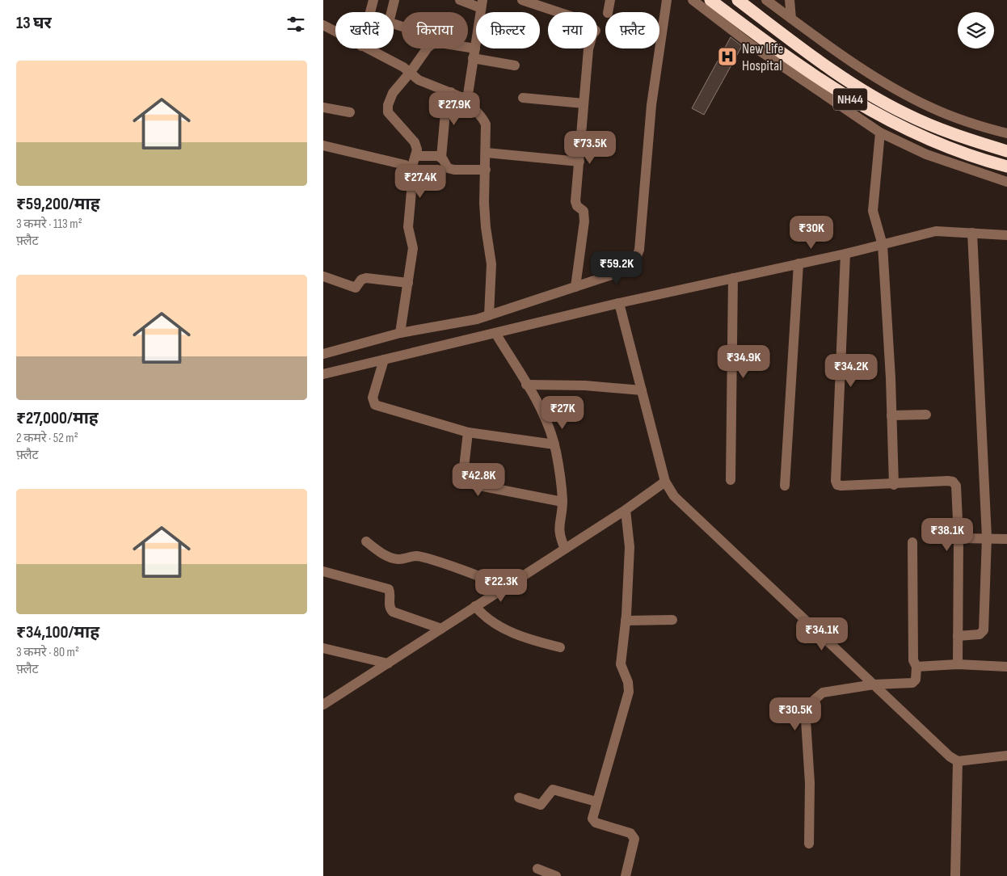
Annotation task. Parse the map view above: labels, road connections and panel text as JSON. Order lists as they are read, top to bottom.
{
  "streets": {
    "highway": ["NH44"]
  },
  "places": {
    "hospital": ["New Life Hospital"]
  },
  "page": {
    "heading": "13 घर",
    "chip": [
      "खरीदें",
      "किराया",
      "फ़िल्टर",
      "नया",
      "फ़्लैट"
    ],
    "list": [
      {
        "name": "₹59,200/माह",
        "note": "3 कमरे · 113 m² · फ़्लैट"
      },
      {
        "name": "₹27,000/माह",
        "note": "2 कमरे · 52 m² · फ़्लैट"
      },
      {
        "name": "₹34,100/माह",
        "note": "3 कमरे · 80 m² · फ़्लैट"
      }
    ],
    "price": [
      "₹27.9K",
      "₹73.5K",
      "₹27.4K",
      "₹30K",
      "₹59.2K",
      "₹34.9K",
      "₹34.2K",
      "₹27K",
      "₹42.8K",
      "₹38.1K",
      "₹22.3K",
      "₹34.1K",
      "₹30.5K"
    ]
  }
}
